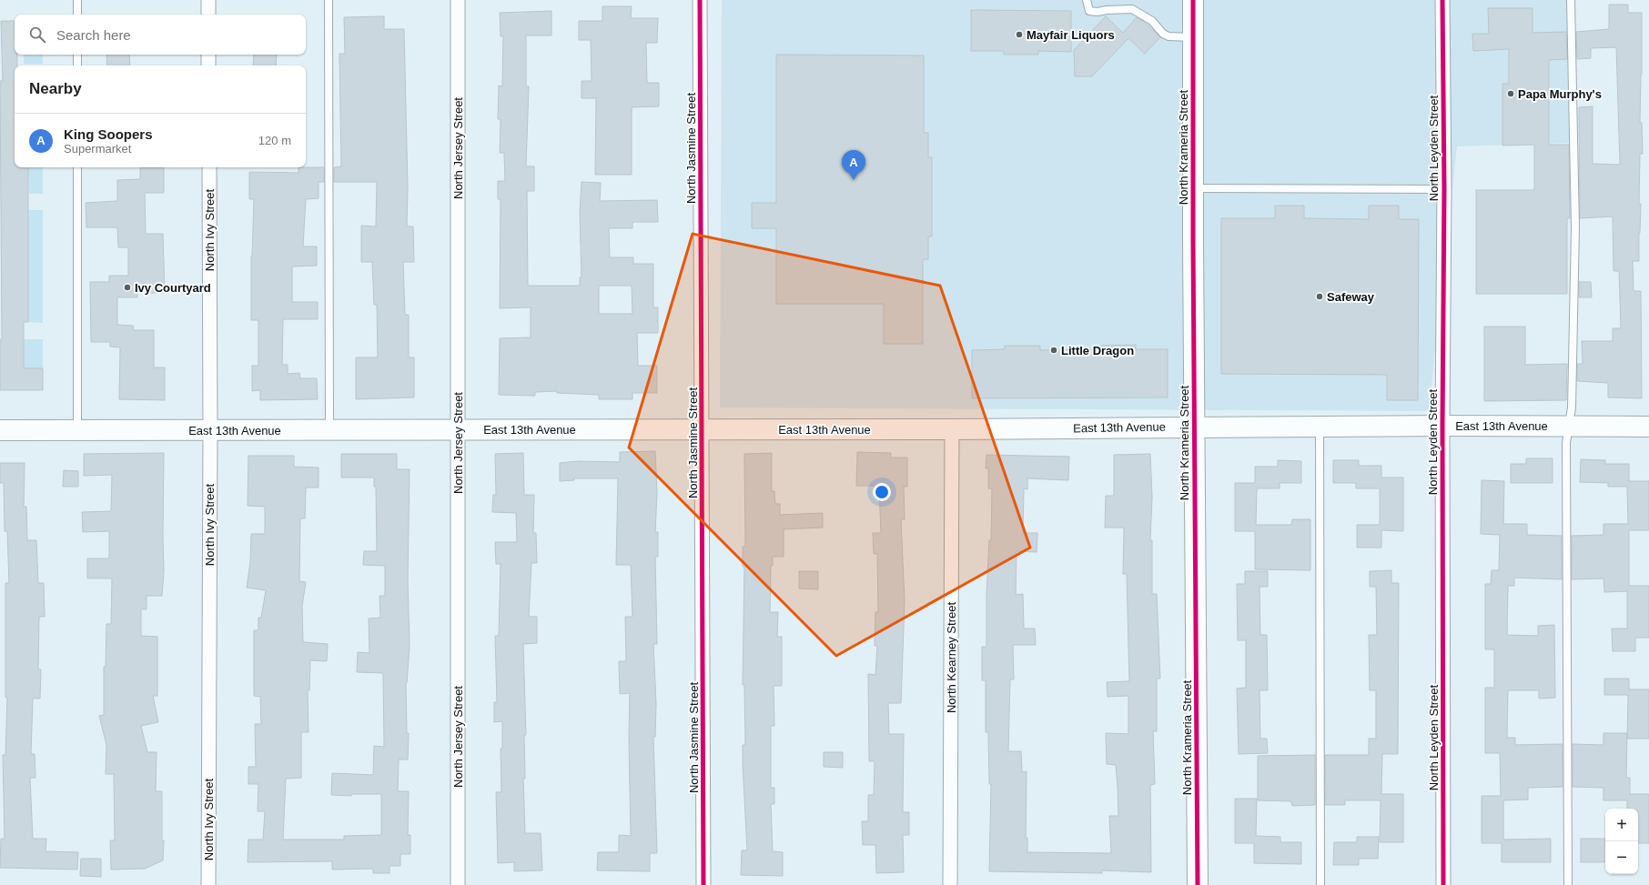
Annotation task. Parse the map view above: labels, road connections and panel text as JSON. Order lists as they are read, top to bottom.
{
  "streets": {
    "main road": ["North Krameria Street", "East 13th Avenue"],
    "street": [
      "North Jersey Street",
      "North Jasmine Street",
      "North Leyden Street",
      "North Ivy Street",
      "North Kearney Street"
    ]
  },
  "crossings": [
    ["North Krameria Street", "East 13th Avenue"],
    ["North Jersey Street", "East 13th Avenue"],
    ["North Jasmine Street", "East 13th Avenue"],
    ["North Leyden Street", "East 13th Avenue"],
    ["North Ivy Street", "East 13th Avenue"],
    ["East 13th Avenue", "North Kearney Street"]
  ],
  "places": [
    "Mayfair Liquors",
    "Papa Murphy's",
    "Ivy Courtyard",
    "Safeway",
    "Little Dragon"
  ],
  "page": {
    "search": "Search here",
    "heading": "Nearby",
    "list": [
      {
        "mark": "A",
        "name": "King Soopers",
        "note": "Supermarket",
        "value": "120 m"
      }
    ],
    "pins": "A",
    "map_buttons": ["+", "−"]
  }
}
